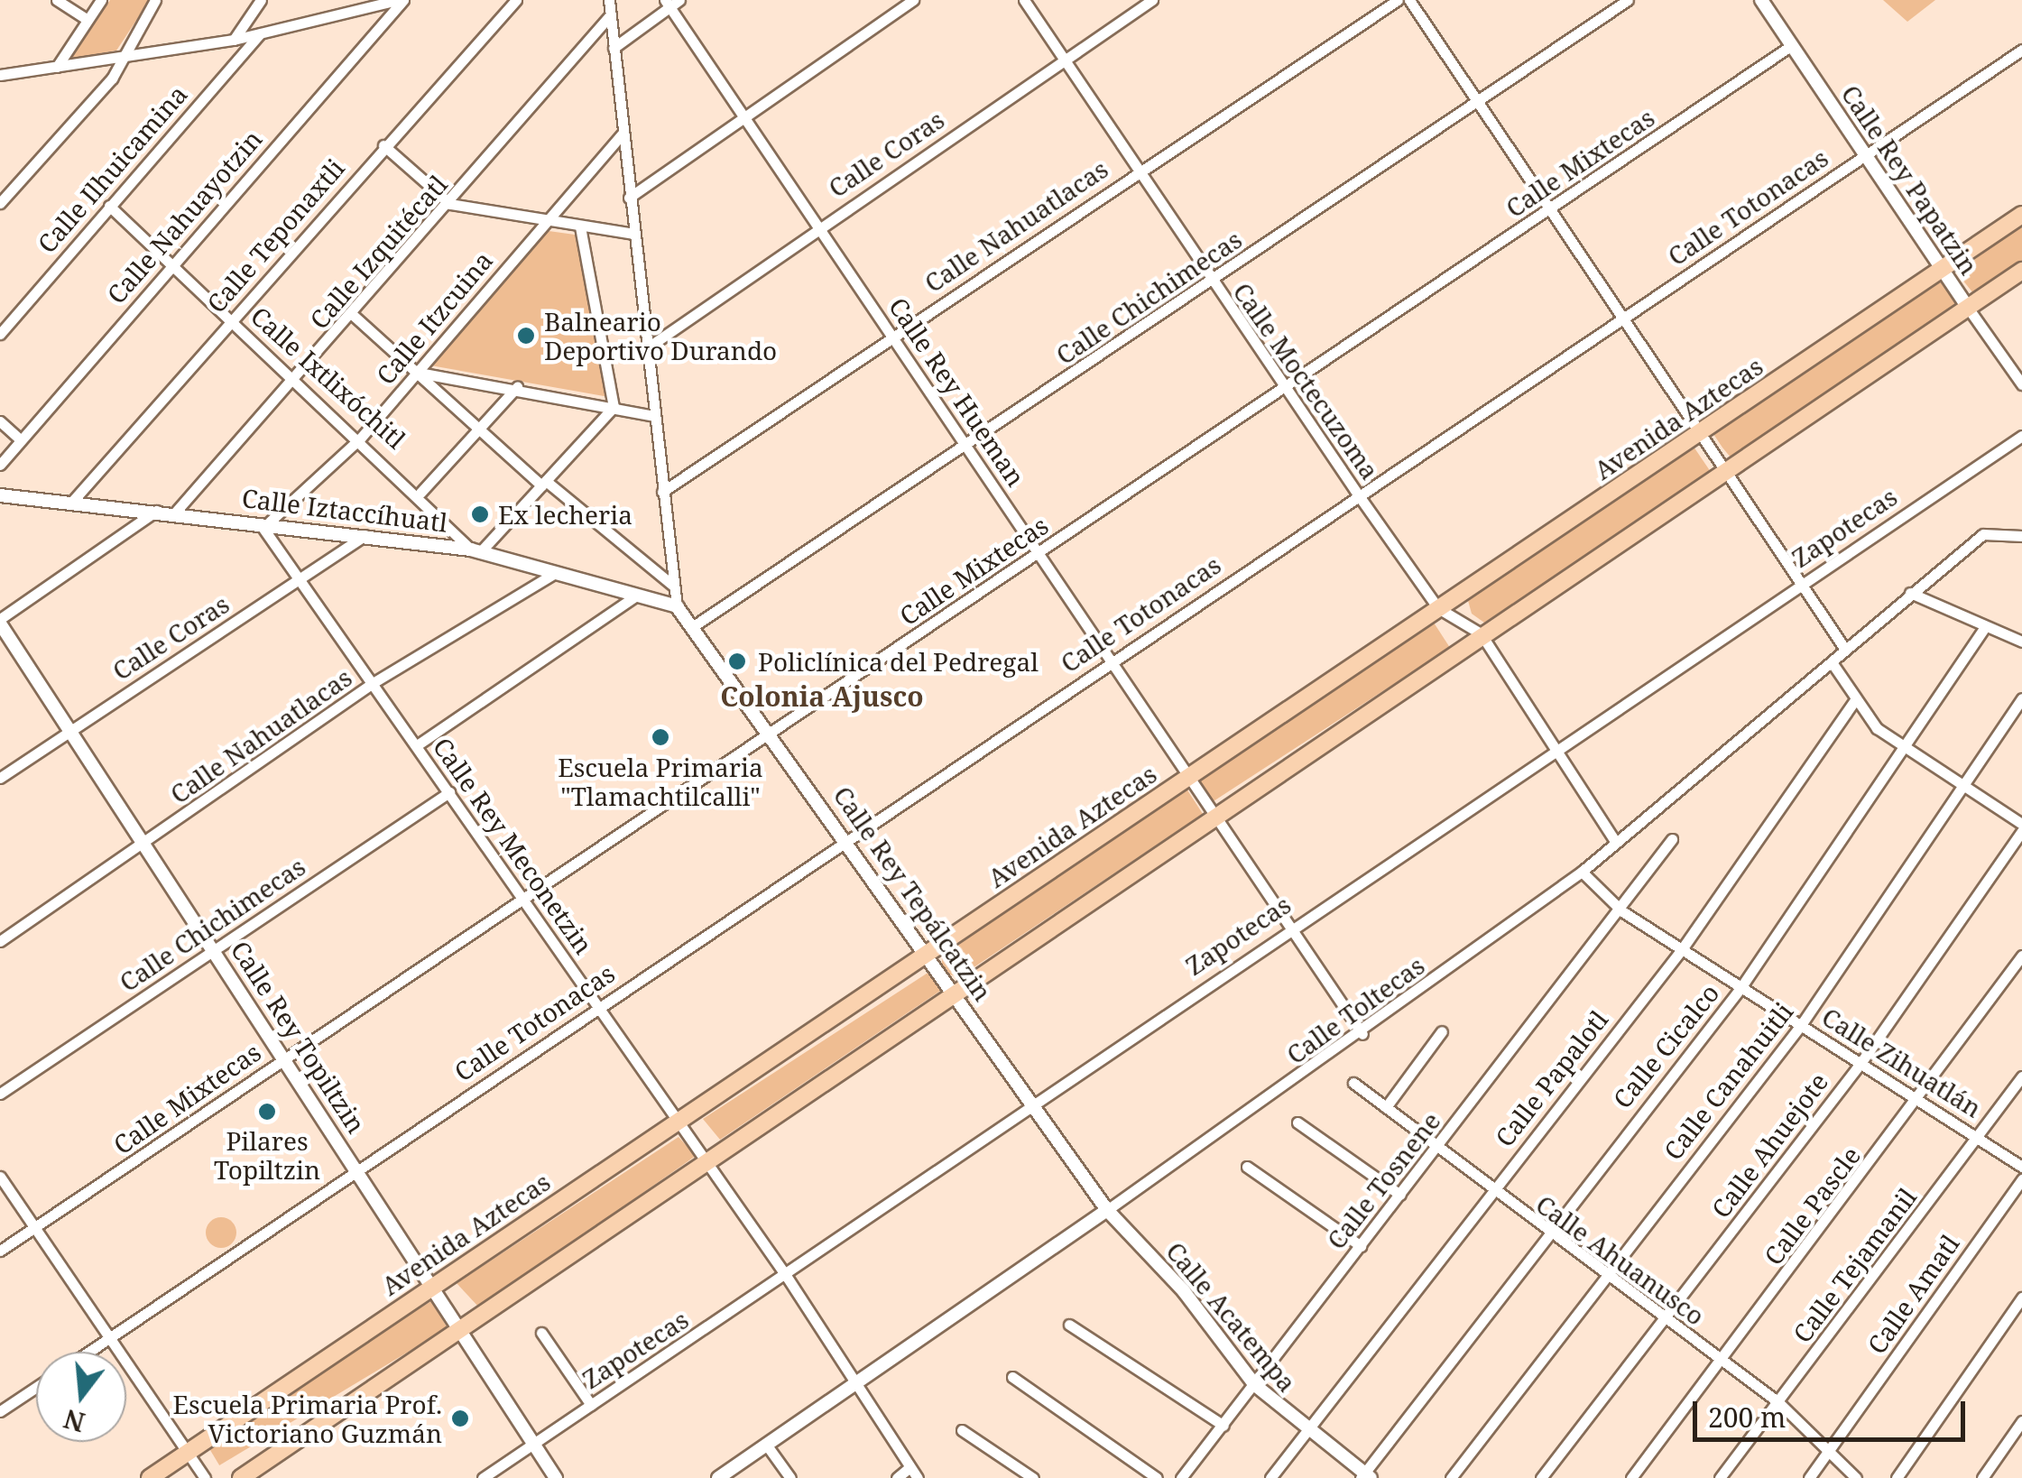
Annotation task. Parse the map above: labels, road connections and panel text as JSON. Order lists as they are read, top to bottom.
{
  "streets": {
    "main road": ["Avenida Aztecas"],
    "street": [
      "Calle Coras",
      "Calle Mixtecas",
      "Calle Ilhuicamina",
      "Calle Rey Papatzin",
      "Calle Totonacas",
      "Calle Nahuayotzin",
      "Calle Nahuatlacas",
      "Calle Teponaxtli",
      "Calle Izquitécatl",
      "Calle Chichimecas",
      "Calle Itzcuina",
      "Calle Ixtlixóchitl",
      "Calle Moctecuzoma",
      "Calle Rey Hueman",
      "Calle Iztaccíhuatl",
      "Zapotecas",
      "Calle Rey Meconetzin",
      "Calle Rey Tepálcatzin",
      "Calle Toltecas",
      "Calle Rey Topiltzin",
      "Calle Cicalco",
      "Calle Zihuatlán",
      "Calle Papalotl",
      "Calle Canahuitli",
      "Calle Ahuejote",
      "Calle Tosnene",
      "Calle Pascle",
      "Calle Ahuanusco",
      "Calle Tejamanil",
      "Calle Amatl",
      "Calle Acatempa"
    ]
  },
  "crossings": [
    ["Calle Coras", "Calle Moctecuzoma"],
    ["Calle Coras", "Calle Rey Hueman"],
    ["Calle Coras", "Calle Iztaccíhuatl"],
    ["Calle Coras", "Calle Rey Meconetzin"],
    ["Calle Coras", "Calle Rey Topiltzin"],
    ["Calle Mixtecas", "Calle Rey Papatzin"],
    ["Calle Mixtecas", "Calle Moctecuzoma"],
    ["Calle Mixtecas", "Calle Rey Hueman"],
    ["Calle Mixtecas", "Calle Rey Meconetzin"],
    ["Calle Mixtecas", "Calle Rey Tepálcatzin"],
    ["Calle Mixtecas", "Calle Rey Topiltzin"],
    ["Calle Ilhuicamina", "Calle Ixtlixóchitl"],
    ["Calle Rey Papatzin", "Calle Totonacas"],
    ["Calle Rey Papatzin", "Avenida Aztecas"],
    ["Calle Totonacas", "Calle Moctecuzoma"],
    ["Calle Totonacas", "Calle Rey Hueman"],
    ["Calle Totonacas", "Calle Rey Meconetzin"],
    ["Calle Totonacas", "Calle Rey Tepálcatzin"],
    ["Calle Totonacas", "Calle Rey Topiltzin"],
    ["Calle Nahuayotzin", "Calle Ixtlixóchitl"],
    ["Calle Nahuatlacas", "Calle Moctecuzoma"],
    ["Calle Nahuatlacas", "Calle Rey Hueman"],
    ["Calle Nahuatlacas", "Calle Iztaccíhuatl"],
    ["Calle Nahuatlacas", "Calle Rey Meconetzin"],
    ["Calle Nahuatlacas", "Calle Rey Topiltzin"],
    ["Calle Teponaxtli", "Calle Ixtlixóchitl"],
    ["Calle Teponaxtli", "Calle Iztaccíhuatl"],
    ["Calle Izquitécatl", "Calle Ixtlixóchitl"],
    ["Calle Izquitécatl", "Calle Iztaccíhuatl"],
    ["Calle Chichimecas", "Calle Moctecuzoma"],
    ["Calle Chichimecas", "Calle Rey Hueman"],
    ["Calle Chichimecas", "Calle Rey Meconetzin"],
    ["Calle Chichimecas", "Calle Rey Tepálcatzin"],
    ["Calle Chichimecas", "Calle Rey Topiltzin"],
    ["Calle Itzcuina", "Calle Ixtlixóchitl"],
    ["Calle Itzcuina", "Calle Iztaccíhuatl"],
    ["Calle Itzcuina", "Calle Rey Meconetzin"],
    ["Calle Ixtlixóchitl", "Calle Iztaccíhuatl"],
    ["Calle Moctecuzoma", "Avenida Aztecas"],
    ["Calle Rey Hueman", "Avenida Aztecas"],
    ["Calle Rey Hueman", "Zapotecas"],
    ["Calle Rey Hueman", "Calle Toltecas"],
    ["Avenida Aztecas", "Calle Rey Meconetzin"],
    ["Avenida Aztecas", "Calle Rey Tepálcatzin"],
    ["Avenida Aztecas", "Calle Rey Topiltzin"],
    ["Calle Iztaccíhuatl", "Calle Rey Meconetzin"],
    ["Calle Iztaccíhuatl", "Calle Rey Tepálcatzin"],
    ["Zapotecas", "Calle Rey Meconetzin"],
    ["Zapotecas", "Calle Rey Tepálcatzin"],
    ["Zapotecas", "Calle Rey Topiltzin"],
    ["Calle Rey Meconetzin", "Calle Toltecas"],
    ["Calle Rey Tepálcatzin", "Calle Toltecas"],
    ["Calle Rey Tepálcatzin", "Calle Acatempa"],
    ["Calle Toltecas", "Calle Zihuatlán"],
    ["Calle Toltecas", "Calle Acatempa"],
    ["Calle Cicalco", "Calle Zihuatlán"],
    ["Calle Cicalco", "Calle Ahuanusco"],
    ["Calle Cicalco", "Calle Acatempa"],
    ["Calle Zihuatlán", "Calle Papalotl"],
    ["Calle Zihuatlán", "Calle Canahuitli"],
    ["Calle Zihuatlán", "Calle Ahuejote"],
    ["Calle Zihuatlán", "Calle Tosnene"],
    ["Calle Zihuatlán", "Calle Pascle"],
    ["Calle Zihuatlán", "Calle Tejamanil"],
    ["Calle Papalotl", "Calle Ahuanusco"],
    ["Calle Papalotl", "Calle Acatempa"],
    ["Calle Canahuitli", "Calle Ahuanusco"],
    ["Calle Ahuejote", "Calle Ahuanusco"],
    ["Calle Tosnene", "Calle Ahuanusco"],
    ["Calle Tosnene", "Calle Acatempa"],
    ["Calle Pascle", "Calle Ahuanusco"],
    ["Calle Ahuanusco", "Calle Tejamanil"],
    ["Calle Ahuanusco", "Calle Amatl"]
  ],
  "districts": ["Colonia Ajusco"],
  "places": [
    "Balneario Deportivo Durando",
    "Ex lecheria",
    "Policlínica del Pedregal",
    "Escuela Primaria \"Tlamachtilcalli\"",
    "Pilares Topiltzin",
    "Escuela Primaria Prof. Victoriano Guzmán"
  ],
  "scale_bar": "200 m",
  "north": "bottom"
}
